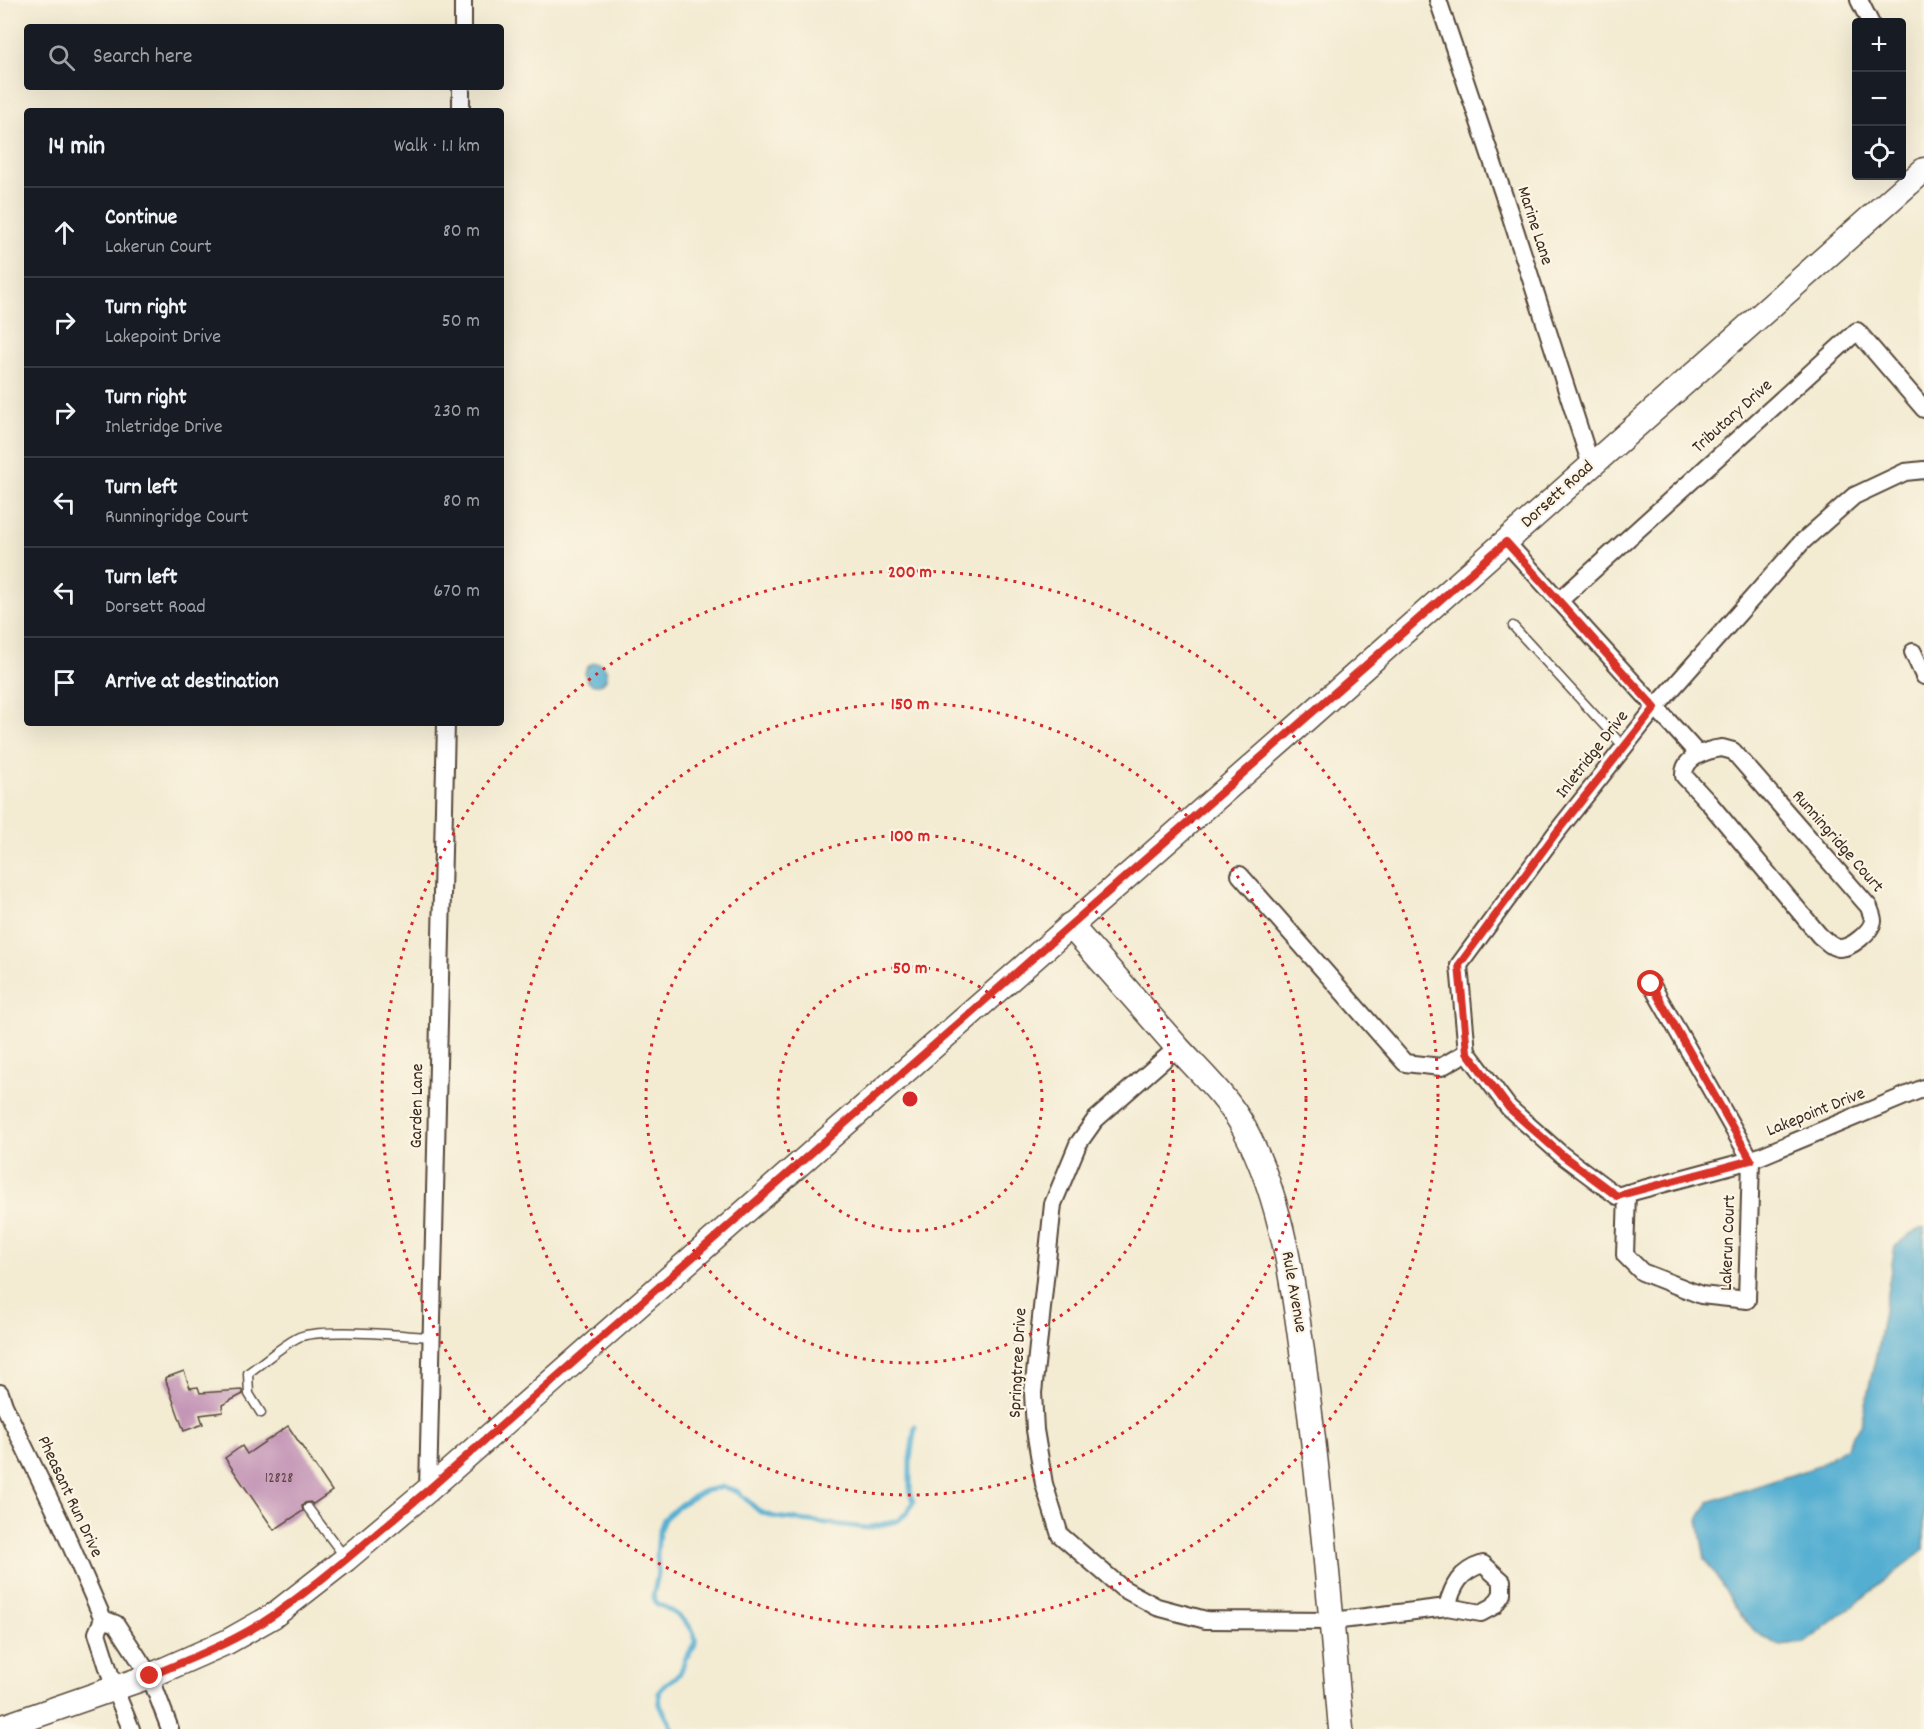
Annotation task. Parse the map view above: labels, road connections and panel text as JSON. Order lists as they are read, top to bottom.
{
  "streets": {
    "main road": ["Dorsett Road", "Rule Avenue"],
    "street": [
      "Marine Lane",
      "Tributary Drive",
      "Inletridge Drive",
      "Runningridge Court",
      "Garden Lane",
      "Lakepoint Drive",
      "Lakerun Court",
      "Springtree Drive",
      "Pheasant Run Drive"
    ]
  },
  "crossings": [
    ["Marine Lane", "Dorsett Road"],
    ["Dorsett Road", "Garden Lane"],
    ["Dorsett Road", "Rule Avenue"],
    ["Dorsett Road", "Pheasant Run Drive"],
    ["Lakepoint Drive", "Lakerun Court"],
    ["Rule Avenue", "Springtree Drive"]
  ],
  "house_numbers": ["12828"],
  "page": {
    "map_buttons": ["+", "−"],
    "search": "Search here",
    "heading": ["14 min", "Walk · 1.1 km"],
    "list": [
      ["Continue", "Lakerun Court", "80 m"],
      ["Turn right", "Lakepoint Drive", "50 m"],
      ["Turn right", "Inletridge Drive", "230 m"],
      ["Turn left", "Runningridge Court", "80 m"],
      ["Turn left", "Dorsett Road", "670 m"],
      "Arrive at destination"
    ]
  },
  "rings": [
    "200 m",
    "150 m",
    "100 m",
    "50 m"
  ]
}
